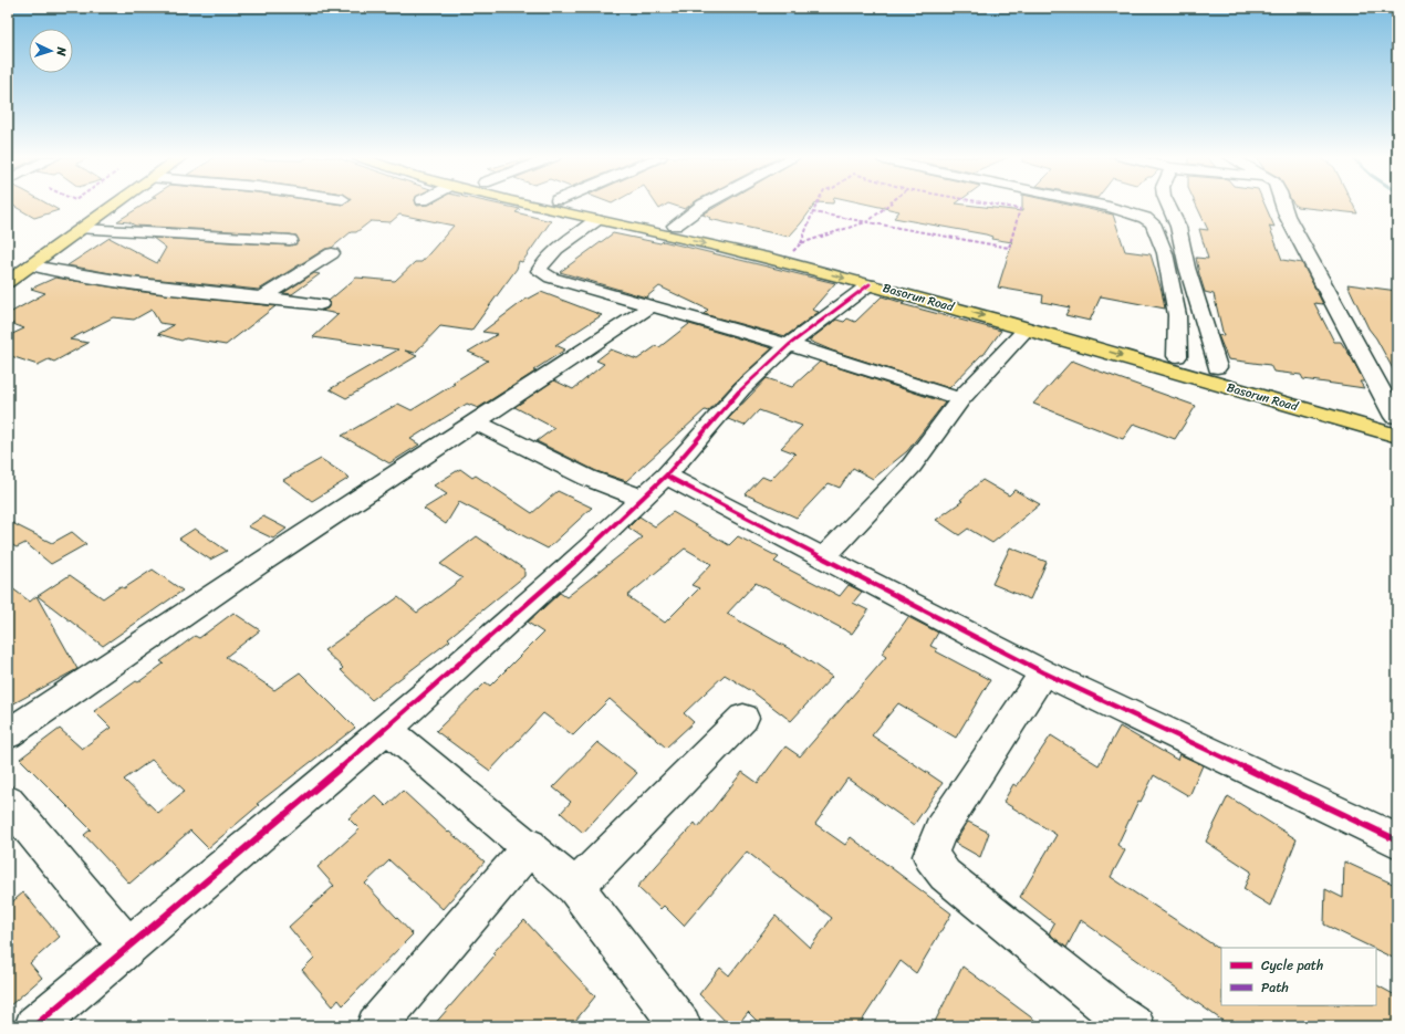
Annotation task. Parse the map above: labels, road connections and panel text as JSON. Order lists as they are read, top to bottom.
{
  "streets": {
    "main road": ["Basorun Road"]
  },
  "legend": ["Cycle path", "Path"],
  "north": "right"
}
